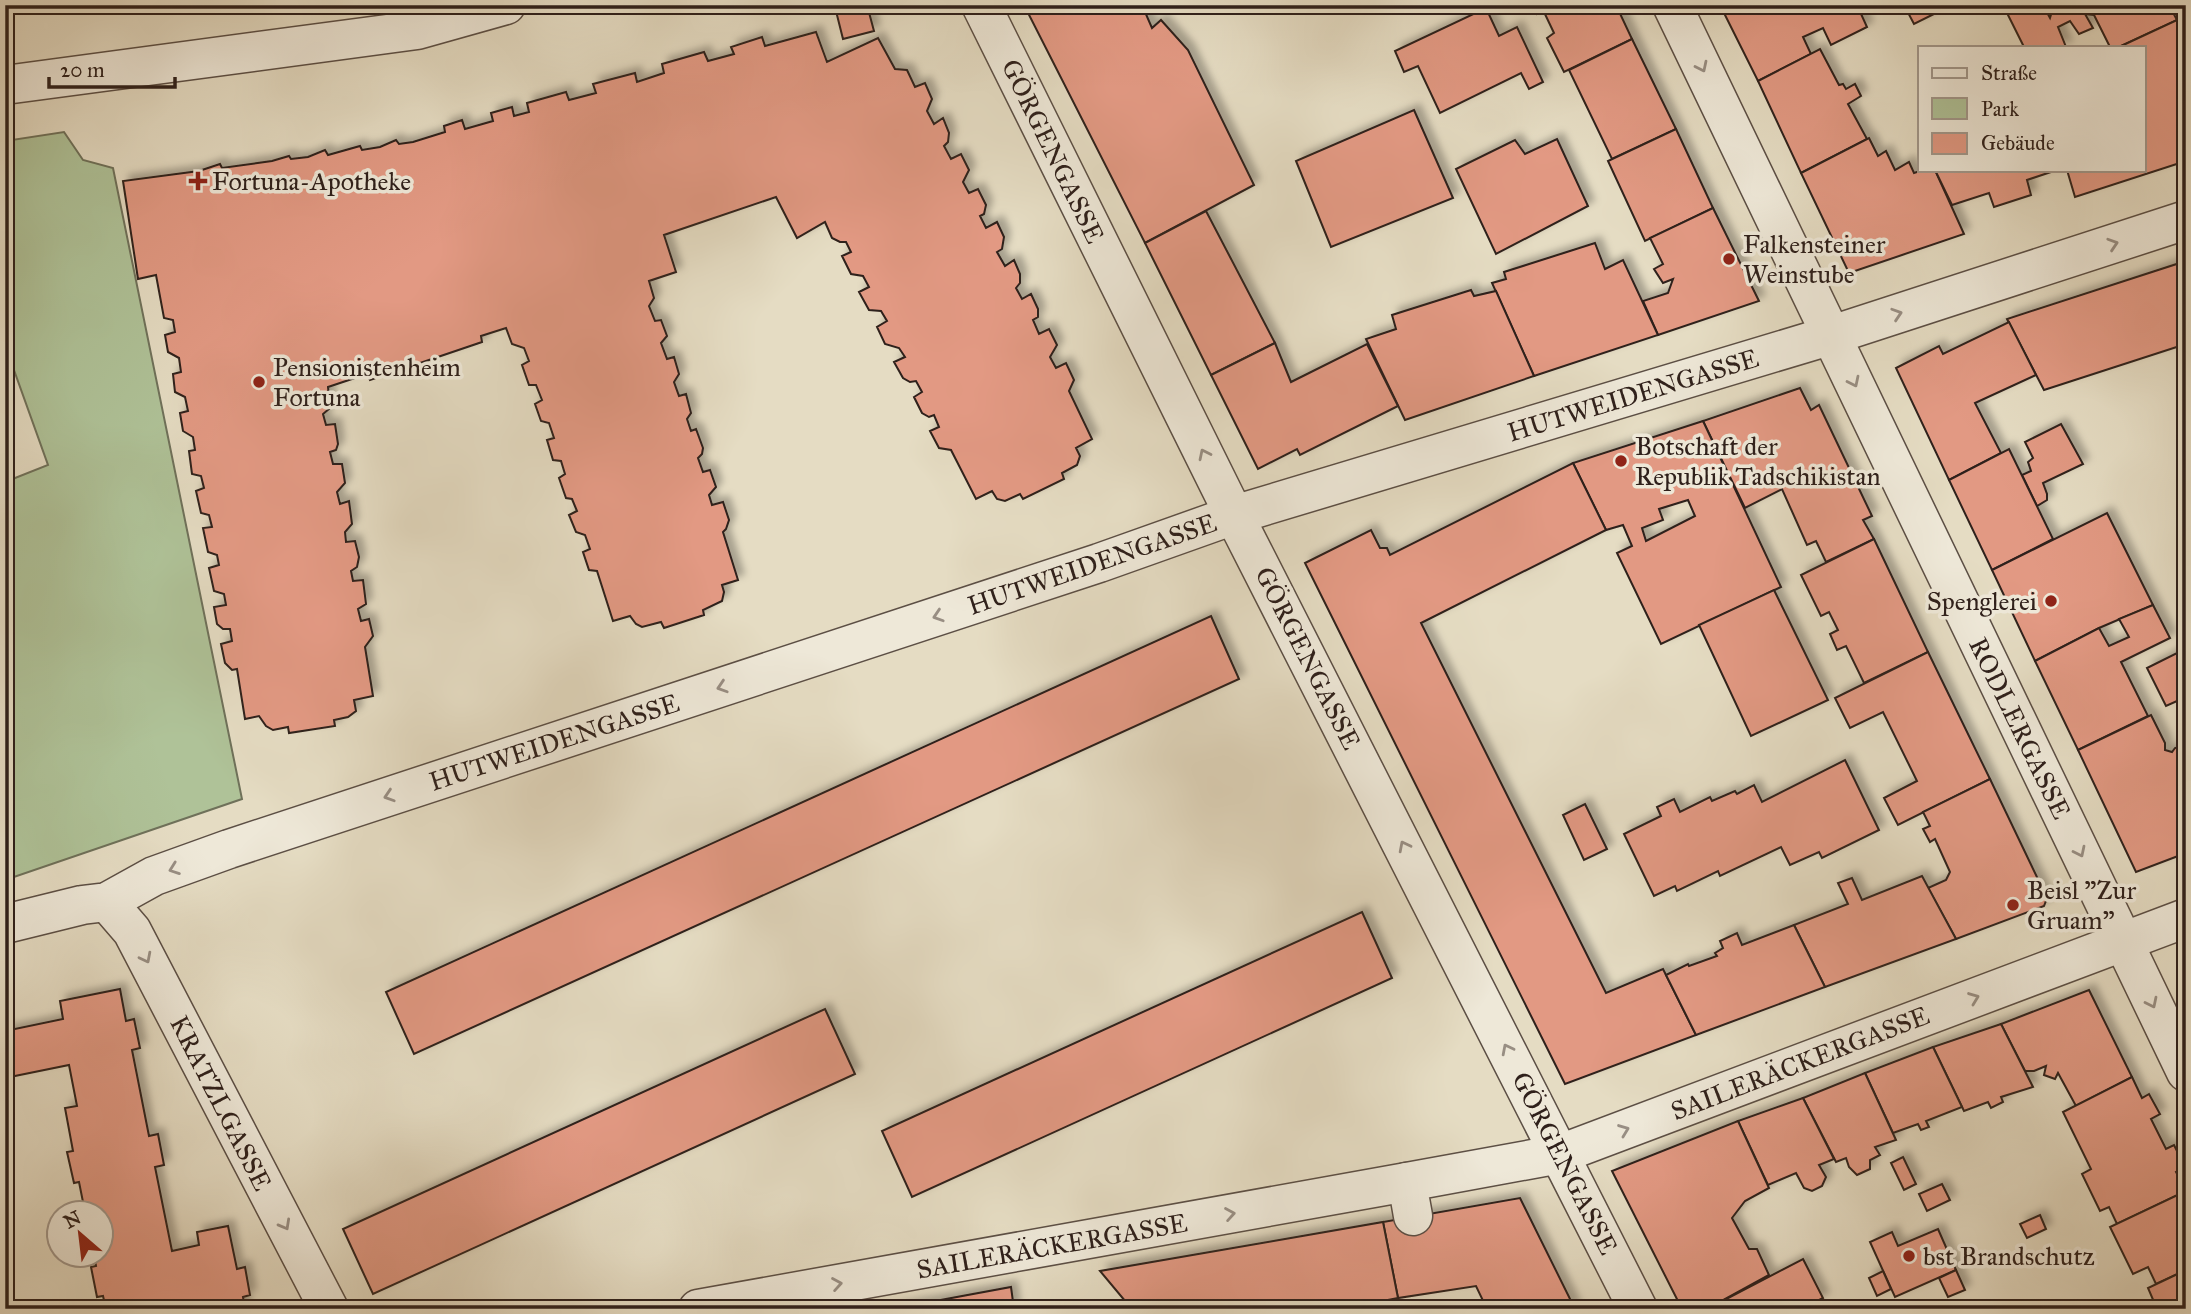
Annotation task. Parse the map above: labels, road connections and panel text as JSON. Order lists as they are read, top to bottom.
{
  "streets": {
    "street": [
      "GÖRGENGASSE",
      "HUTWEIDENGASSE",
      "RODLERGASSE",
      "SAILERÄCKERGASSE",
      "KRATZLGASSE"
    ]
  },
  "crossings": [
    ["GÖRGENGASSE", "HUTWEIDENGASSE"],
    ["GÖRGENGASSE", "SAILERÄCKERGASSE"],
    ["HUTWEIDENGASSE", "RODLERGASSE"],
    ["HUTWEIDENGASSE", "KRATZLGASSE"],
    ["RODLERGASSE", "SAILERÄCKERGASSE"]
  ],
  "one_way": [
    "GÖRGENGASSE",
    "RODLERGASSE",
    "SAILERÄCKERGASSE",
    "KRATZLGASSE"
  ],
  "places": {
    "health": ["Fortuna-Apotheke"],
    "other": [
      "Falkensteiner Weinstube",
      "Pensionistenheim Fortuna",
      "Botschaft der Republik Tadschikistan",
      "Spenglerei",
      "Beisl \"Zur Gruam\"",
      "bst Brandschutz"
    ]
  },
  "legend": ["Straße", "Park", "Gebäude"],
  "scale_bar": "20 m",
  "north": "top left"
}
